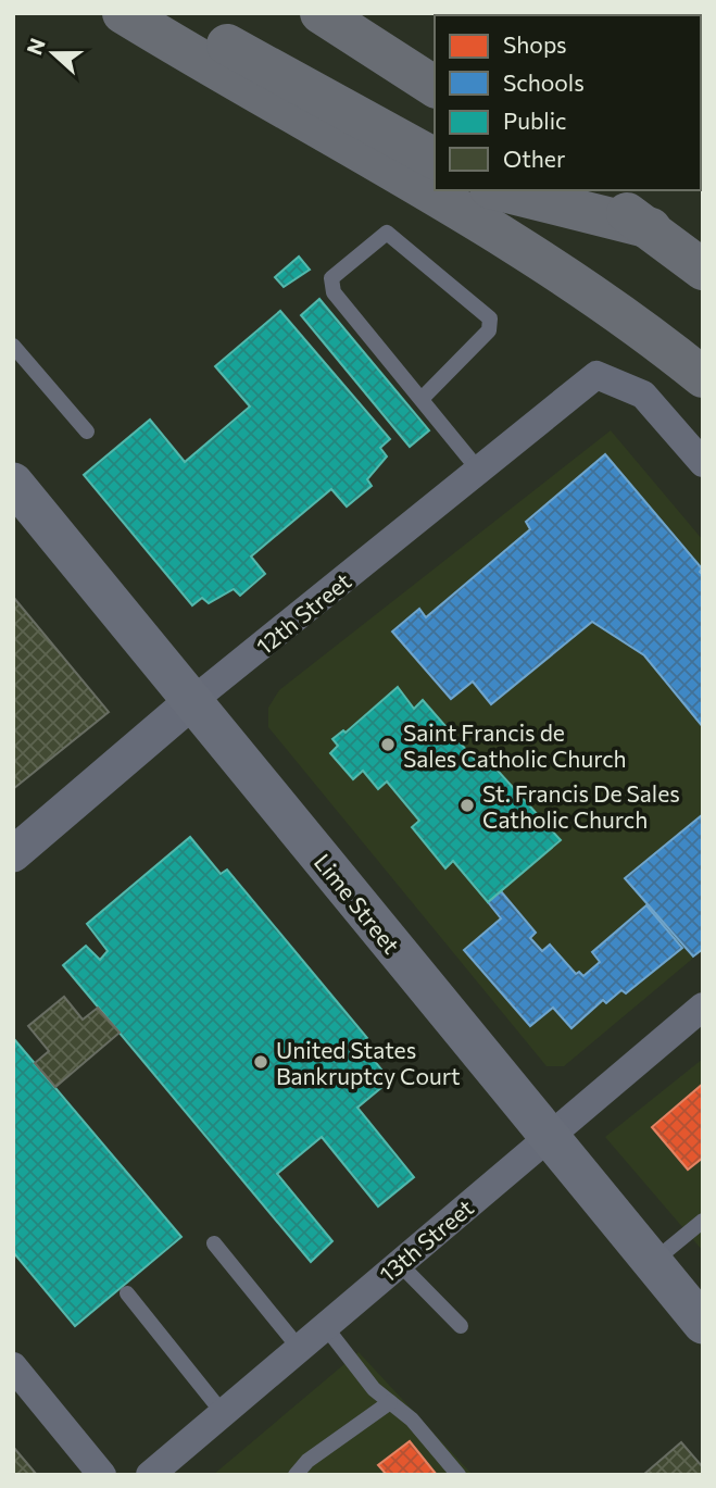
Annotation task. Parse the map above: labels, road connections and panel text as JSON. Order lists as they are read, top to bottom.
{
  "streets": {
    "main road": ["Lime Street"],
    "street": ["12th Street", "13th Street"]
  },
  "crossings": [
    ["12th Street", "Lime Street"],
    ["Lime Street", "13th Street"]
  ],
  "places": ["Saint Francis de Sales Catholic Church", "St. Francis De Sales Catholic Church", "United States Bankruptcy Court"],
  "legend": [
    "Shops",
    "Schools",
    "Public",
    "Other"
  ],
  "north": "left"
}
